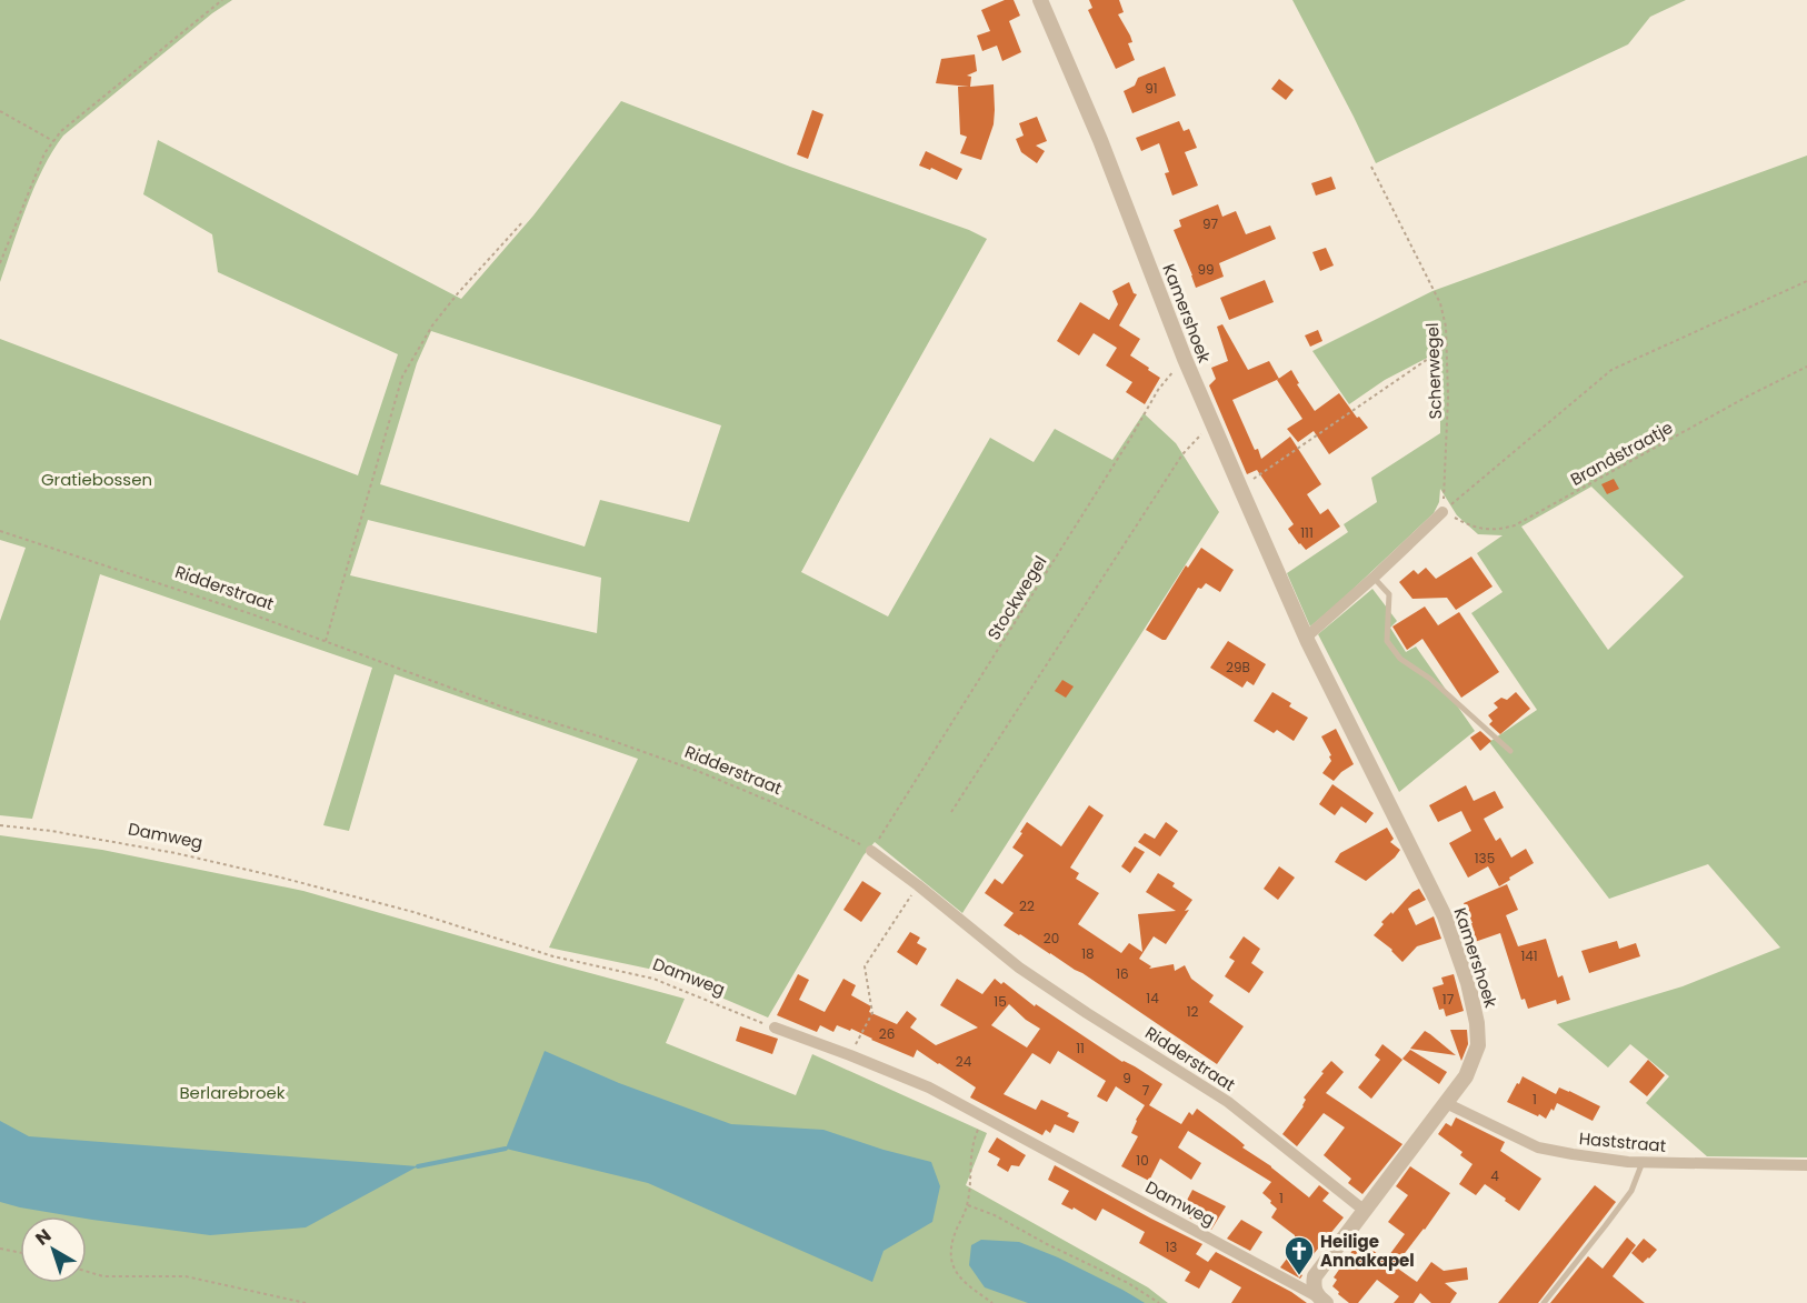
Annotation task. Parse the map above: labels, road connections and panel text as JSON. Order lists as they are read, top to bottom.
{
  "streets": {
    "street": [
      "Kamershoek",
      "Ridderstraat",
      "Damweg",
      "Haststraat"
    ],
    "path": ["Scherwegel", "Brandstraatje", "Stockwegel"]
  },
  "crossings": [
    ["Kamershoek", "Ridderstraat"],
    ["Kamershoek", "Stockwegel"],
    ["Kamershoek", "Damweg"],
    ["Kamershoek", "Haststraat"],
    ["Scherwegel", "Brandstraatje"],
    ["Ridderstraat", "Stockwegel"]
  ],
  "parks": ["Gratiebossen", "Berlarebroek"],
  "places": {
    "church": ["Heilige Annakapel"]
  },
  "house_numbers": [
    "91",
    "97",
    "99",
    "111",
    "29B",
    "135",
    "22",
    "20",
    "18",
    "141",
    "16",
    "14",
    "17",
    "15",
    "12",
    "26",
    "11",
    "24",
    "9",
    "7",
    "1",
    "10",
    "4",
    "1",
    "13"
  ],
  "north": "top left"
}
